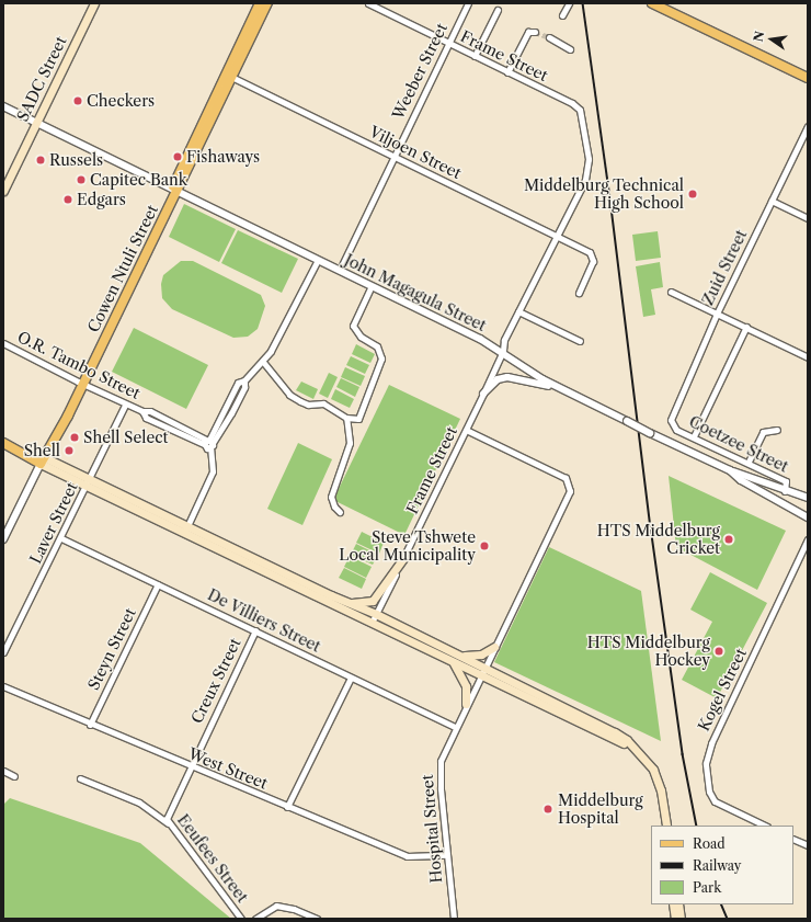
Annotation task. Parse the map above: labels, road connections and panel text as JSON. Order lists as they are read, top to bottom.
{
  "streets": {
    "main road": ["SADC Street", "Cowen Ntuli Street"],
    "street": [
      "Frame Street",
      "Weeber Street",
      "Viljoen Street",
      "Zuid Street",
      "John Magagula Street",
      "O.R. Tambo Street",
      "Coetzee Street",
      "Laver Street",
      "De Villiers Street",
      "Steyn Street",
      "Creux Street",
      "Kogel Street",
      "West Street",
      "Hospital Street",
      "Eeufees Street"
    ]
  },
  "crossings": [
    ["Frame Street", "Weeber Street"],
    ["Frame Street", "Viljoen Street"],
    ["Frame Street", "John Magagula Street"],
    ["Frame Street", "Hospital Street"],
    ["Weeber Street", "Viljoen Street"],
    ["Weeber Street", "John Magagula Street"],
    ["SADC Street", "John Magagula Street"],
    ["Viljoen Street", "Cowen Ntuli Street"],
    ["Zuid Street", "Coetzee Street"],
    ["Cowen Ntuli Street", "John Magagula Street"],
    ["Cowen Ntuli Street", "O.R. Tambo Street"],
    ["O.R. Tambo Street", "Laver Street"],
    ["Laver Street", "De Villiers Street"],
    ["De Villiers Street", "Steyn Street"],
    ["De Villiers Street", "Creux Street"],
    ["De Villiers Street", "Hospital Street"],
    ["Steyn Street", "West Street"],
    ["Creux Street", "West Street"],
    ["Creux Street", "Eeufees Street"],
    ["West Street", "Hospital Street"],
    ["West Street", "Eeufees Street"]
  ],
  "places": [
    "Checkers",
    "Fishaways",
    "Russels",
    "Capitec Bank",
    "Middelburg Technical High School",
    "Edgars",
    "Shell Select",
    "Shell",
    "HTS Middelburg Cricket",
    "Steve Tshwete Local Municipality",
    "HTS Middelburg Hockey",
    "Middelburg Hospital"
  ],
  "legend": ["Road", "Railway", "Park"],
  "north": "left"
}
